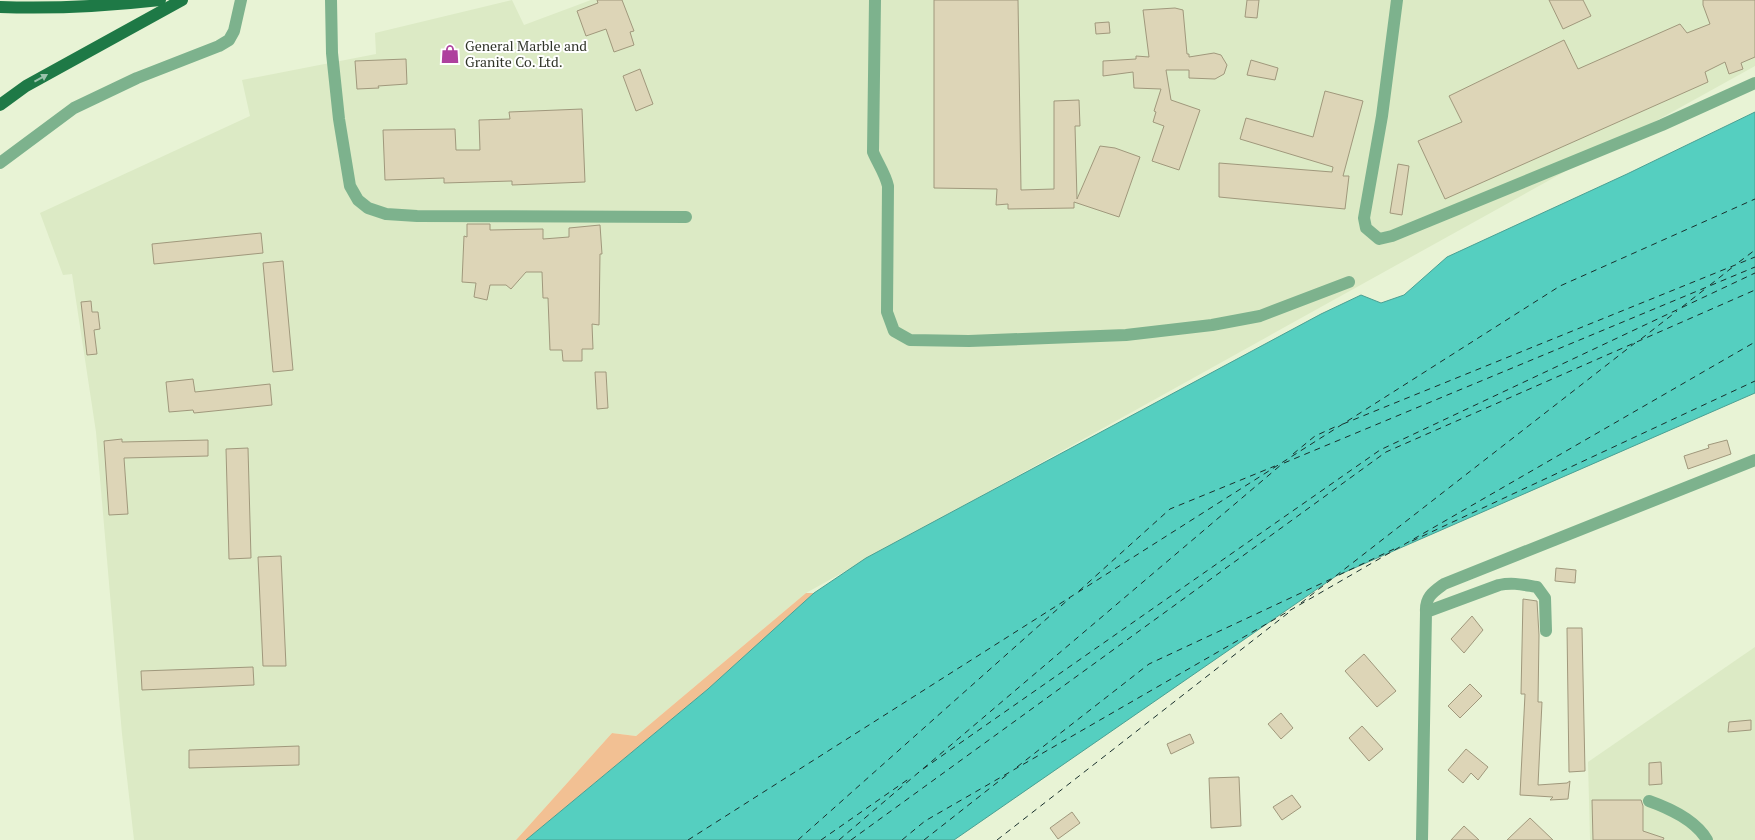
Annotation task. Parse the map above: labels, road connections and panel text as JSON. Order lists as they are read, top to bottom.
{
  "places": {
    "shop": ["General Marble and Granite Co. Ltd."]
  }
}
